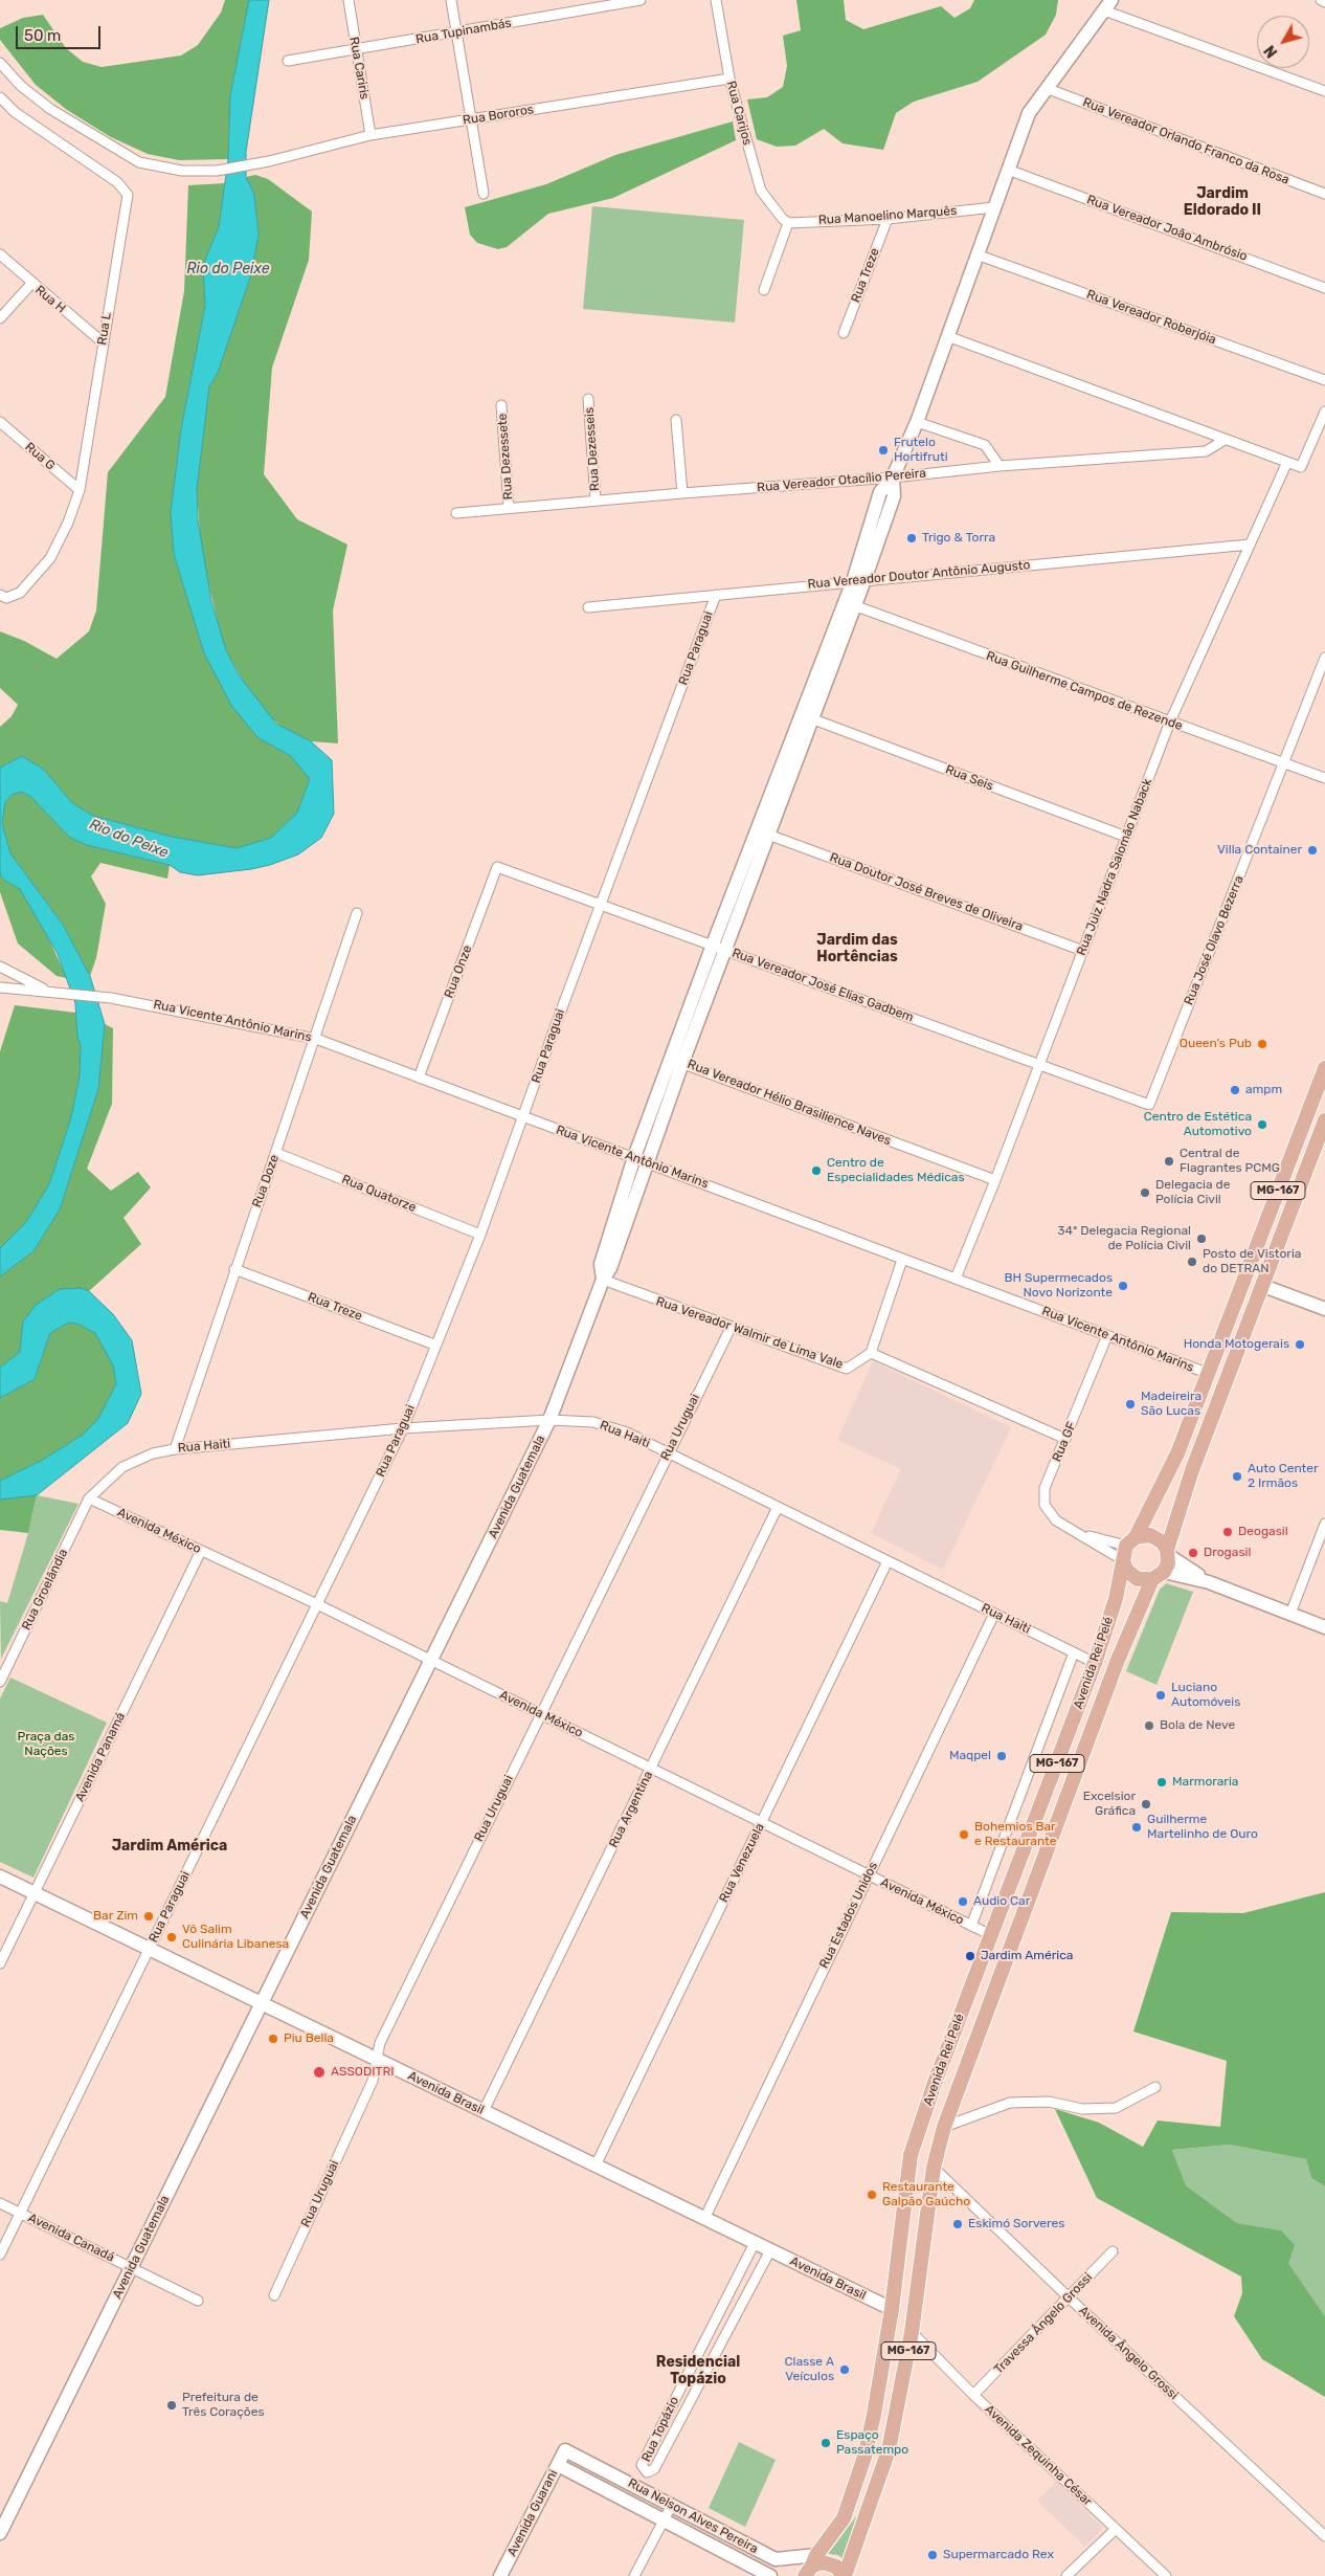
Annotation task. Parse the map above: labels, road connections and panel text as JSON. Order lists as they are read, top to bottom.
{
  "streets": {
    "main road": ["MG-167", "Avenida Rei Pelé"],
    "street": [
      "Rua Tupinambás",
      "Rua Cariris",
      "Rua Carijos",
      "Rua Bororos",
      "Rua Vereador Orlando Franco da Rosa",
      "Rua Manoelino Marquês",
      "Rua Vereador João Ambrósio",
      "Rua Treze",
      "Rua H",
      "Rua Vereador Roberjóia",
      "Rua L",
      "Rua Dezesseis",
      "Rua G",
      "Rua Dezessete",
      "Rua Vereador Otacílio Pereira",
      "Rua Vereador Doutor Antônio Augusto",
      "Rua Paraguai",
      "Rua Guilherme Campos de Rezende",
      "Rua Seis",
      "Rua Juiz Nadra Salomão Naback",
      "Rua Doutor José Breves de Oliveira",
      "Rua José Olavo Bezerra",
      "Rua Onze",
      "Rua Vereador José Elias Gadbem",
      "Rua Vicente Antônio Marins",
      "Rua Vereador Hélio Brasilience Naves",
      "Rua Doze",
      "Rua Quatorze",
      "Rua Vereador Walmir de Lima Vale",
      "Rua Uruguai",
      "Rua Haiti",
      "Rua GF",
      "Avenida Guatemala",
      "Avenida México",
      "Rua Groelândia",
      "Avenida Panamá",
      "Rua Argentina",
      "Rua Venezuela",
      "Rua Estados Unidos",
      "Avenida Brasil",
      "Avenida Canadá",
      "Travessa Ângelo Grossi",
      "Avenida Ângelo Grossi",
      "Rua Topázio",
      "Avenida Zequinha César",
      "Avenida Guarani",
      "Rua Nelson Alves Pereira"
    ]
  },
  "crossings": [
    ["Rua Tupinambás", "Rua Cariris"],
    ["Rua Cariris", "Rua Bororos"],
    ["Rua Carijos", "Rua Bororos"],
    ["Rua Carijos", "Rua Manoelino Marquês"],
    ["Rua Manoelino Marquês", "Rua Treze"],
    ["Rua Treze", "Rua Paraguai"],
    ["Rua Treze", "Rua Doze"],
    ["Rua H", "Rua L"],
    ["Rua L", "Rua G"],
    ["Rua Dezesseis", "Rua Vereador Otacílio Pereira"],
    ["Rua Dezessete", "Rua Vereador Otacílio Pereira"],
    ["Rua Vereador Doutor Antônio Augusto", "Rua Paraguai"],
    ["Rua Vereador Doutor Antônio Augusto", "Rua Juiz Nadra Salomão Naback"],
    ["Rua Paraguai", "Rua Vereador José Elias Gadbem"],
    ["Rua Paraguai", "Rua Vicente Antônio Marins"],
    ["Rua Paraguai", "Rua Quatorze"],
    ["Rua Paraguai", "Rua Haiti"],
    ["Rua Paraguai", "Avenida México"],
    ["Rua Paraguai", "Avenida Brasil"],
    ["Rua Paraguai", "Avenida Canadá"],
    ["Rua Guilherme Campos de Rezende", "Rua Juiz Nadra Salomão Naback"],
    ["Rua Guilherme Campos de Rezende", "Rua José Olavo Bezerra"],
    ["Rua Seis", "Rua Juiz Nadra Salomão Naback"],
    ["Rua Juiz Nadra Salomão Naback", "Rua Doutor José Breves de Oliveira"],
    ["Rua Juiz Nadra Salomão Naback", "Rua Vereador José Elias Gadbem"],
    ["Rua Juiz Nadra Salomão Naback", "Rua Vicente Antônio Marins"],
    ["Rua Juiz Nadra Salomão Naback", "Rua Vereador Hélio Brasilience Naves"],
    ["Rua José Olavo Bezerra", "Rua Vereador José Elias Gadbem"],
    ["Rua Onze", "Rua Vereador José Elias Gadbem"],
    ["Rua Onze", "Rua Vicente Antônio Marins"],
    ["Rua Vereador José Elias Gadbem", "Avenida Guatemala"],
    ["Rua Vicente Antônio Marins", "Rua Doze"],
    ["Rua Vicente Antônio Marins", "Rua GF"],
    ["Rua Vicente Antônio Marins", "Avenida Guatemala"],
    ["Rua Vicente Antônio Marins", "Avenida Rei Pelé"],
    ["Rua Vereador Hélio Brasilience Naves", "Avenida Guatemala"],
    ["Rua Doze", "Rua Quatorze"],
    ["Rua Doze", "Rua Haiti"],
    ["Rua Vereador Walmir de Lima Vale", "Rua Uruguai"],
    ["Rua Vereador Walmir de Lima Vale", "Avenida Guatemala"],
    ["Rua Uruguai", "Rua Haiti"],
    ["Rua Uruguai", "Avenida México"],
    ["Rua Uruguai", "Avenida Brasil"],
    ["Rua Haiti", "Avenida Guatemala"],
    ["Rua Haiti", "Avenida México"],
    ["Rua Haiti", "Rua Groelândia"],
    ["Rua Haiti", "Avenida Rei Pelé"],
    ["Rua Haiti", "Rua Argentina"],
    ["Rua Haiti", "Rua Venezuela"],
    ["Rua Haiti", "Rua Estados Unidos"],
    ["Rua GF", "Avenida Rei Pelé"],
    ["Avenida Guatemala", "Avenida México"],
    ["Avenida Guatemala", "Avenida Brasil"],
    ["Avenida Guatemala", "Avenida Canadá"],
    ["Avenida México", "Rua Groelândia"],
    ["Avenida México", "Avenida Rei Pelé"],
    ["Avenida México", "Avenida Panamá"],
    ["Avenida México", "Rua Argentina"],
    ["Avenida México", "Rua Venezuela"],
    ["Avenida México", "Rua Estados Unidos"],
    ["Avenida Rei Pelé", "Avenida Brasil"],
    ["Avenida Rei Pelé", "Avenida Ângelo Grossi"],
    ["Avenida Rei Pelé", "Avenida Zequinha César"],
    ["Avenida Rei Pelé", "Rua Nelson Alves Pereira"],
    ["Avenida Panamá", "Avenida Brasil"],
    ["Rua Argentina", "Avenida Brasil"],
    ["Rua Venezuela", "Avenida Brasil"],
    ["Rua Estados Unidos", "Avenida Brasil"],
    ["Avenida Brasil", "Rua Topázio"],
    ["Travessa Ângelo Grossi", "Avenida Ângelo Grossi"],
    ["Travessa Ângelo Grossi", "Avenida Zequinha César"],
    ["Avenida Guarani", "Rua Nelson Alves Pereira"]
  ],
  "districts": [
    "Jardim Eldorado II",
    "Jardim das Hortências",
    "Jardim América",
    "Residencial Topázio"
  ],
  "water": ["Rio do Peixe"],
  "parks": ["Praça das Nações"],
  "places": [
    "Frutelo Hortifruti",
    "Trigo & Torra",
    "Villa Container",
    "Queen's Pub",
    "ampm",
    "Centro de Estética Automotivo",
    "Central de Flagrantes PCMG",
    "Centro de Especialidades Médicas",
    "Delegacia de Polícia Civil",
    "34ª Delegacia Regional de Polícia Civil",
    "Posto de Vistoria do DETRAN",
    "BH Supermecados Novo Norizonte",
    "Honda Motogerais",
    "Madeireira São Lucas",
    "Auto Center 2 Irmãos",
    "Deogasil",
    "Drogasil",
    "Luciano Automóveis",
    "Bola de Neve",
    "Maqpel",
    "Marmoraria",
    "Excelsior Gráfica",
    "Guilherme Martelinho de Ouro",
    "Bohemios Bar e Restaurante",
    "Audio Car",
    "Bar Zim",
    "Vô Salim Culinária Libanesa",
    "Jardim América",
    "Piu Bella",
    "ASSODITRI",
    "Restaurante Galpão Gaúcho",
    "Eskimó Sorveres",
    "Classe A Veículos",
    "Prefeitura de Três Corações",
    "Espaço Passatempo",
    "Supermarcado Rex"
  ],
  "scale_bar": "50 m",
  "north": "bottom left"
}
